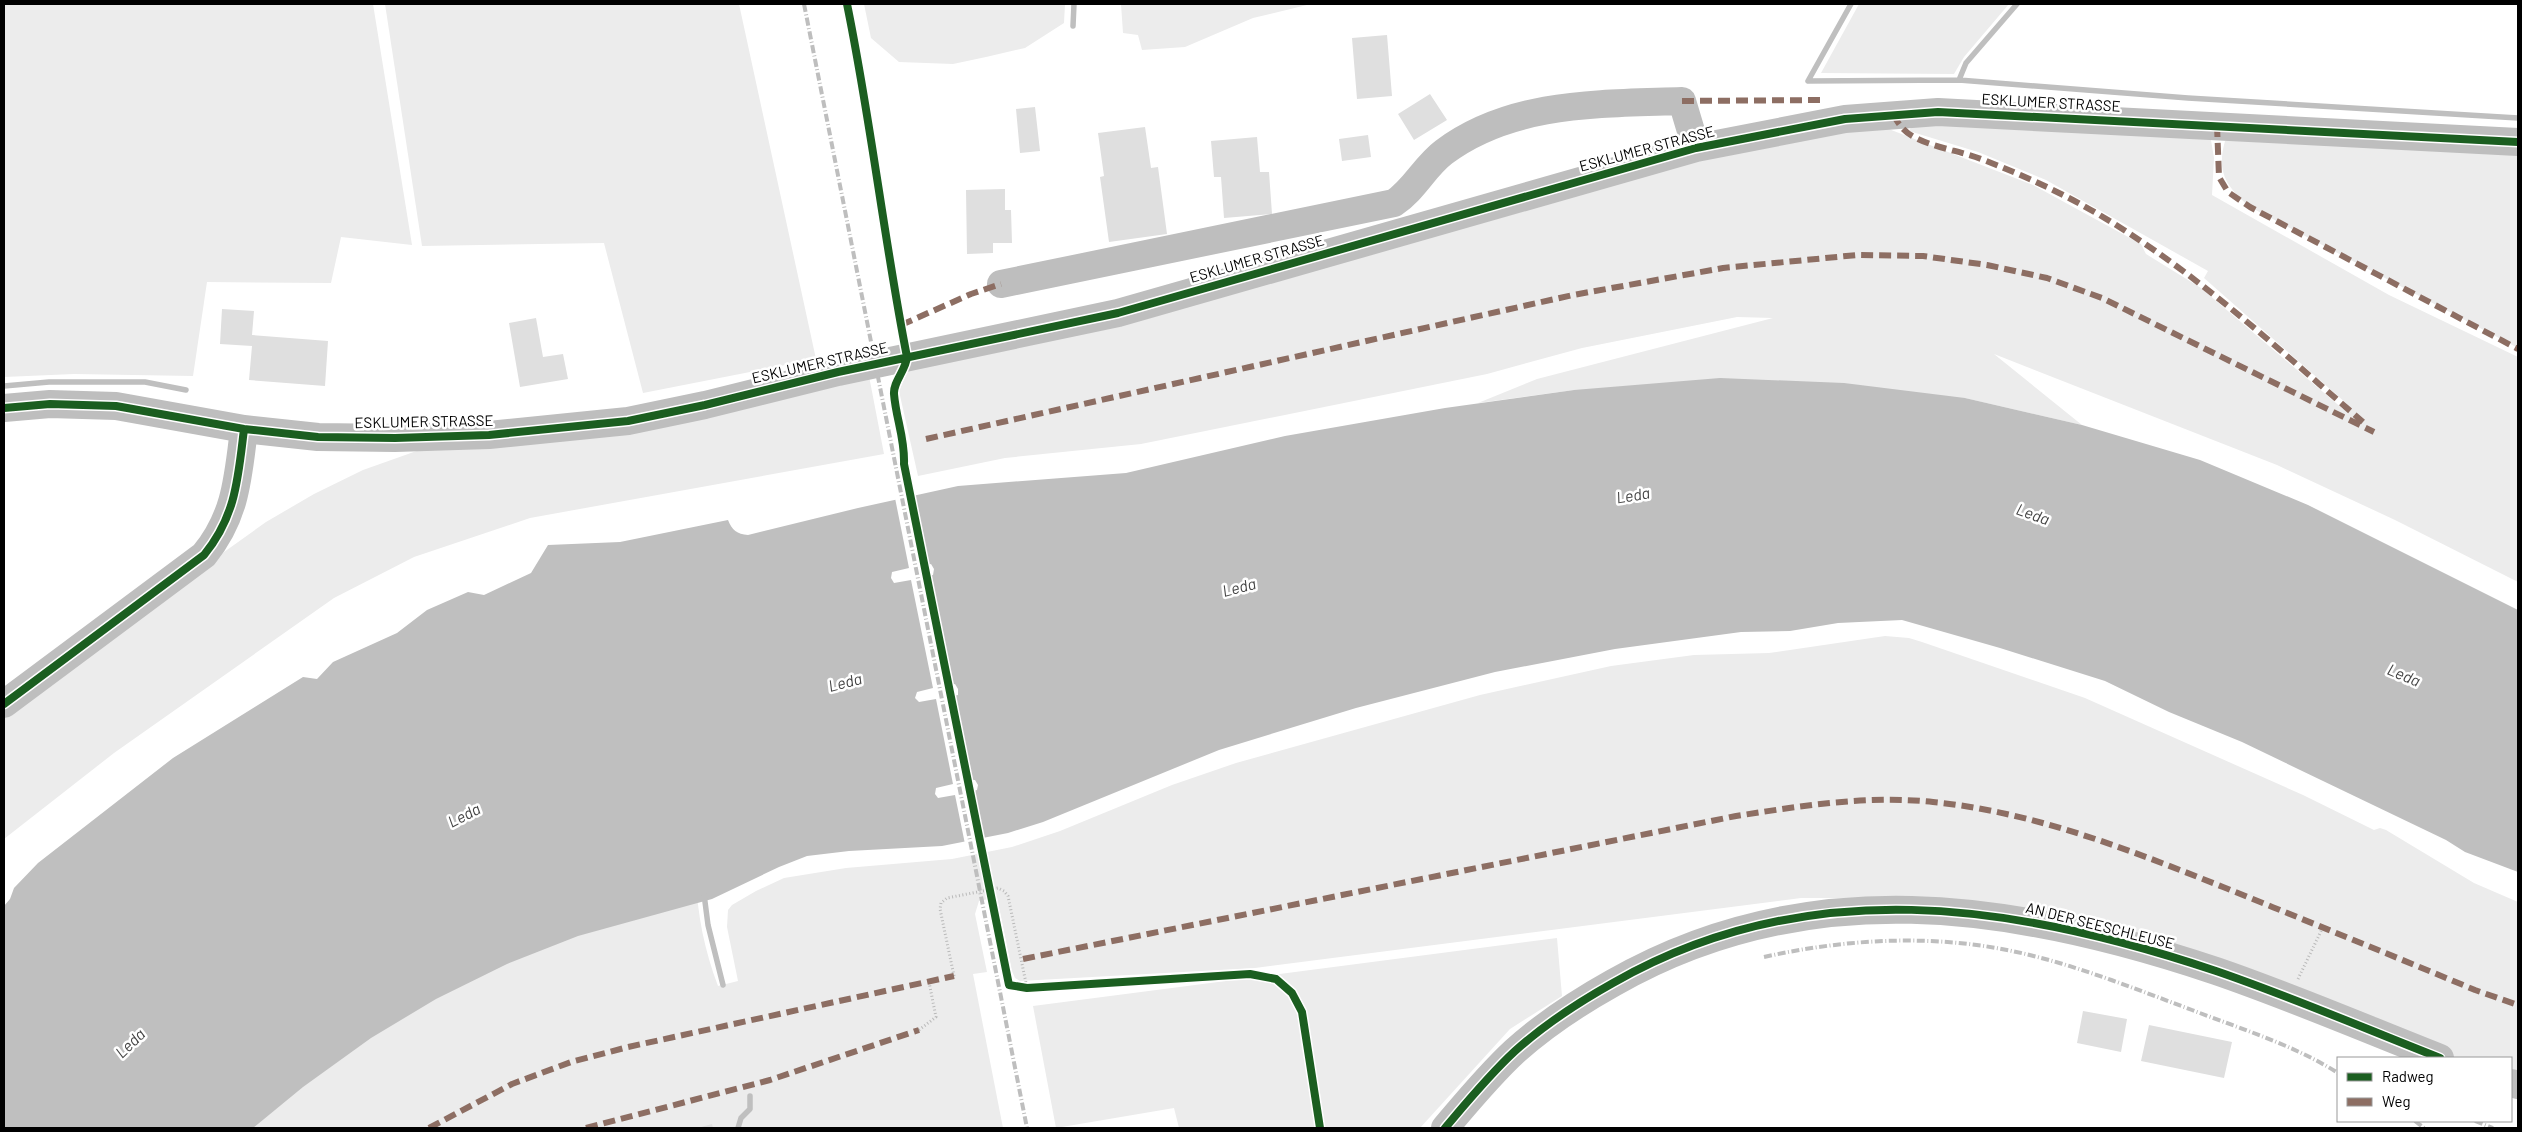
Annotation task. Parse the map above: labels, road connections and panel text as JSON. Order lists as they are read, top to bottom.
{
  "streets": {
    "street": ["ESKLUMER STRASSE", "AN DER SEESCHLEUSE"]
  },
  "water": ["Leda"],
  "legend": ["Radweg", "Weg"]
}
